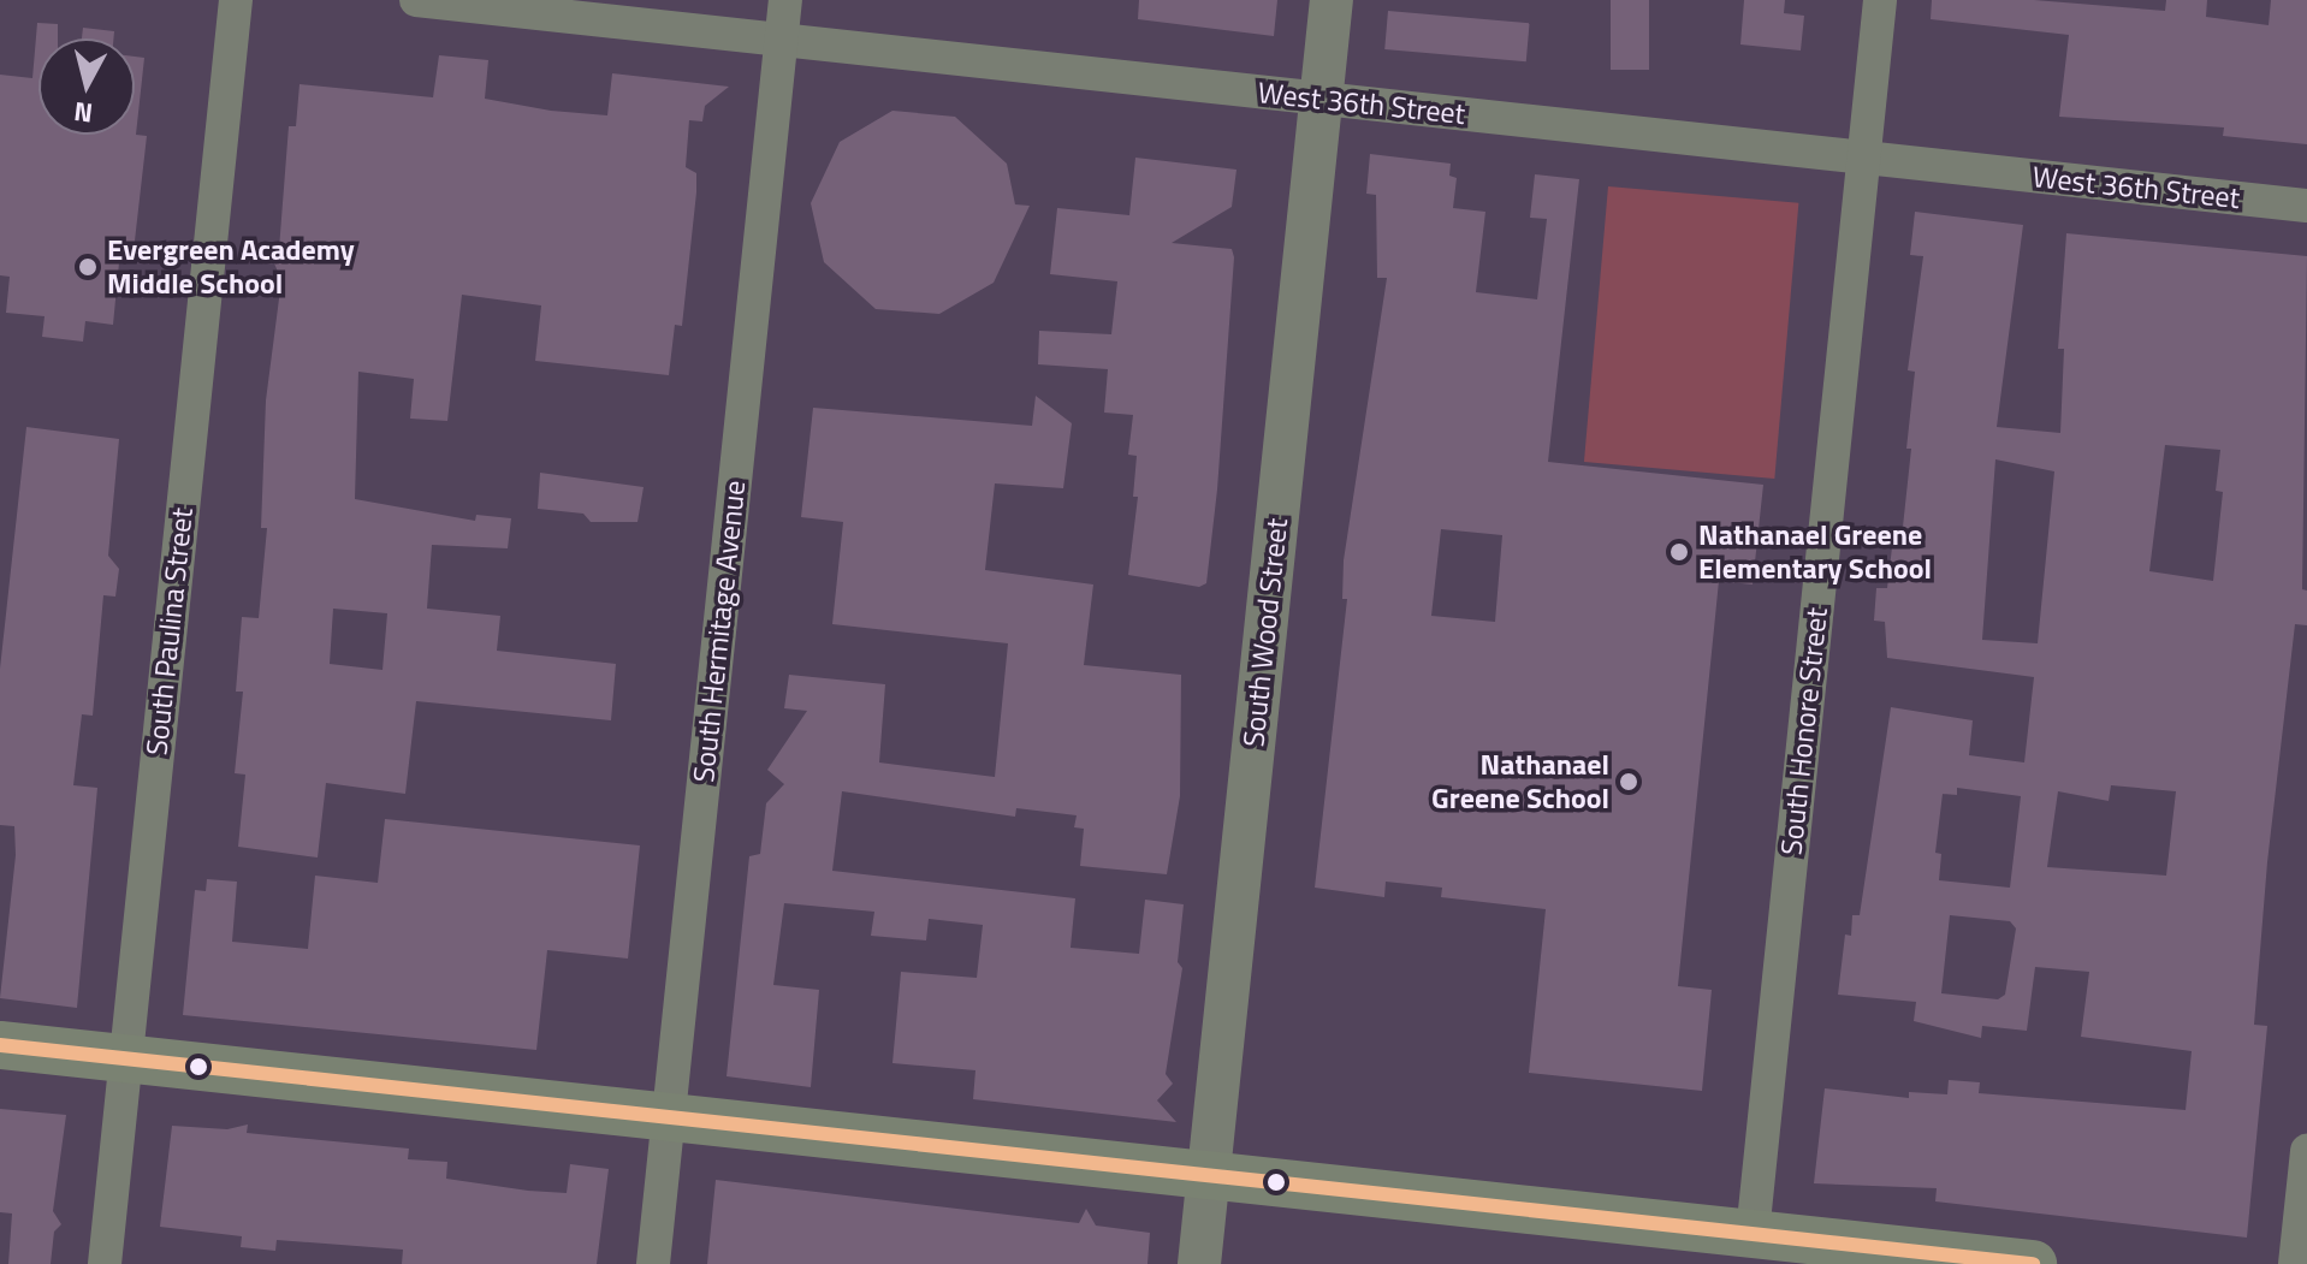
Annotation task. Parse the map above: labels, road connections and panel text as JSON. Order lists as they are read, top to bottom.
{
  "streets": {
    "street": [
      "West 36th Street",
      "South Paulina Street",
      "South Hermitage Avenue",
      "South Wood Street",
      "South Honore Street"
    ]
  },
  "crossings": [
    ["West 36th Street", "South Hermitage Avenue"],
    ["West 36th Street", "South Wood Street"],
    ["West 36th Street", "South Honore Street"]
  ],
  "places": ["Evergreen Academy Middle School", "Nathanael Greene Elementary School", "Nathanael Greene School"],
  "north": "bottom"
}
